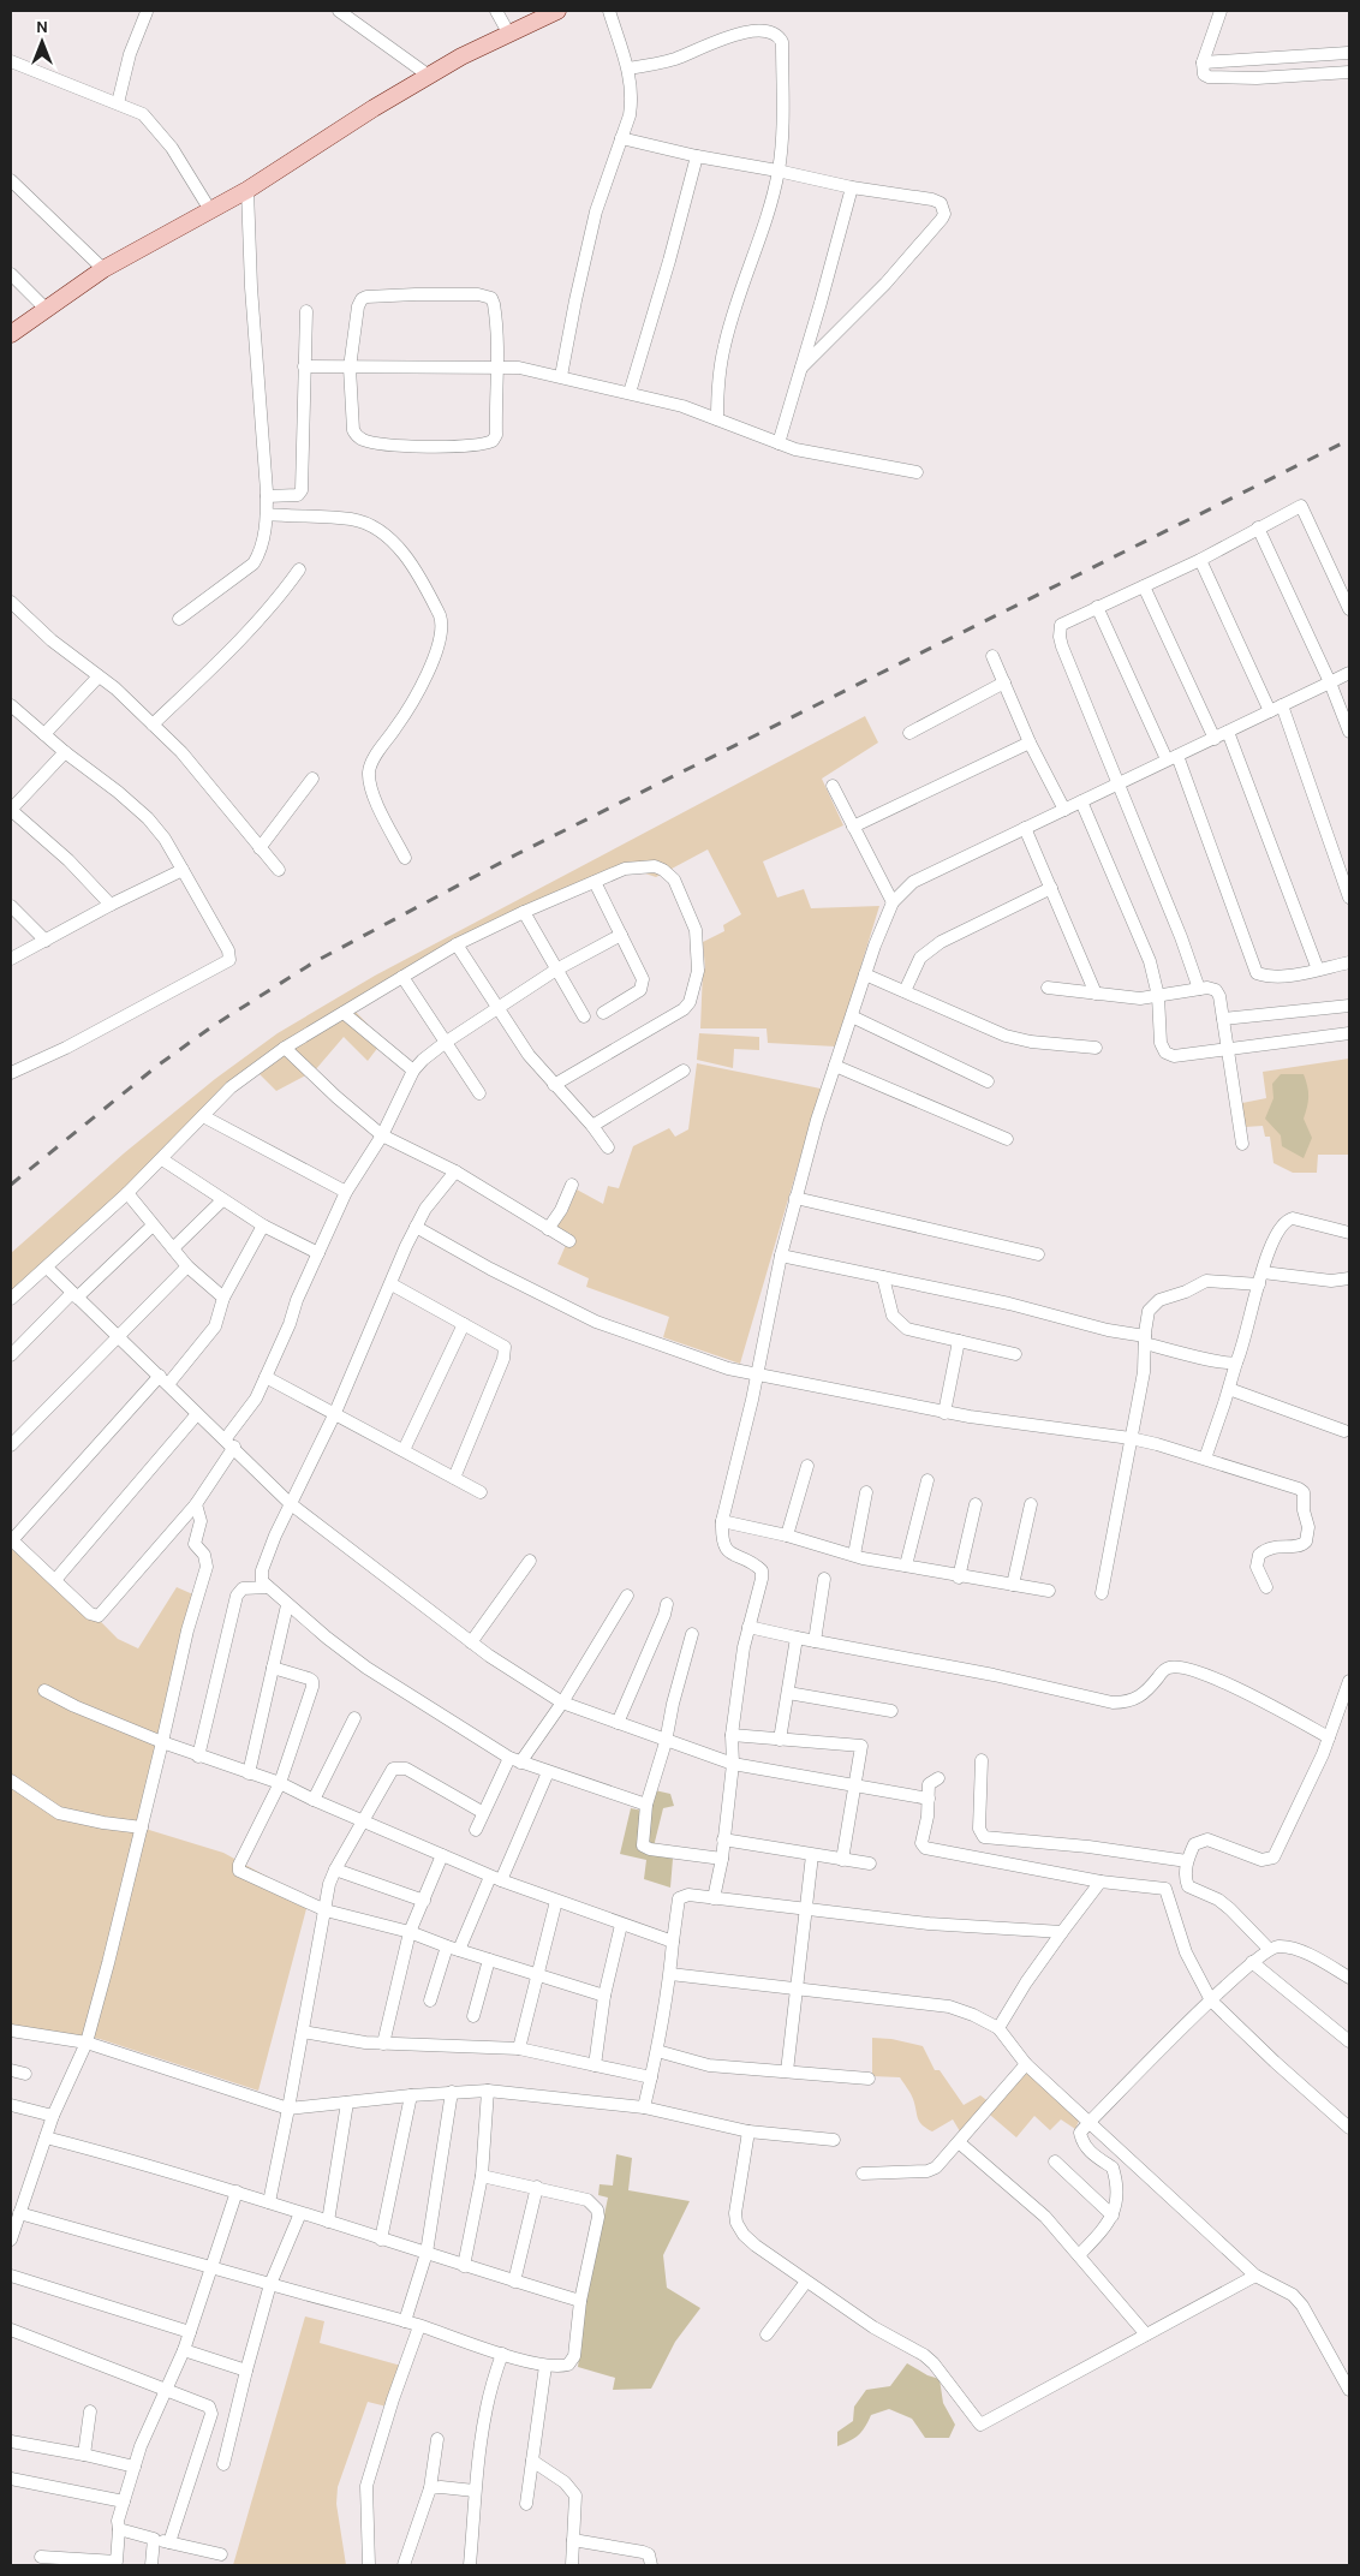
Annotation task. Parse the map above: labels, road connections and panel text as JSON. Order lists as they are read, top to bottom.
{
  "north": "top"
}
